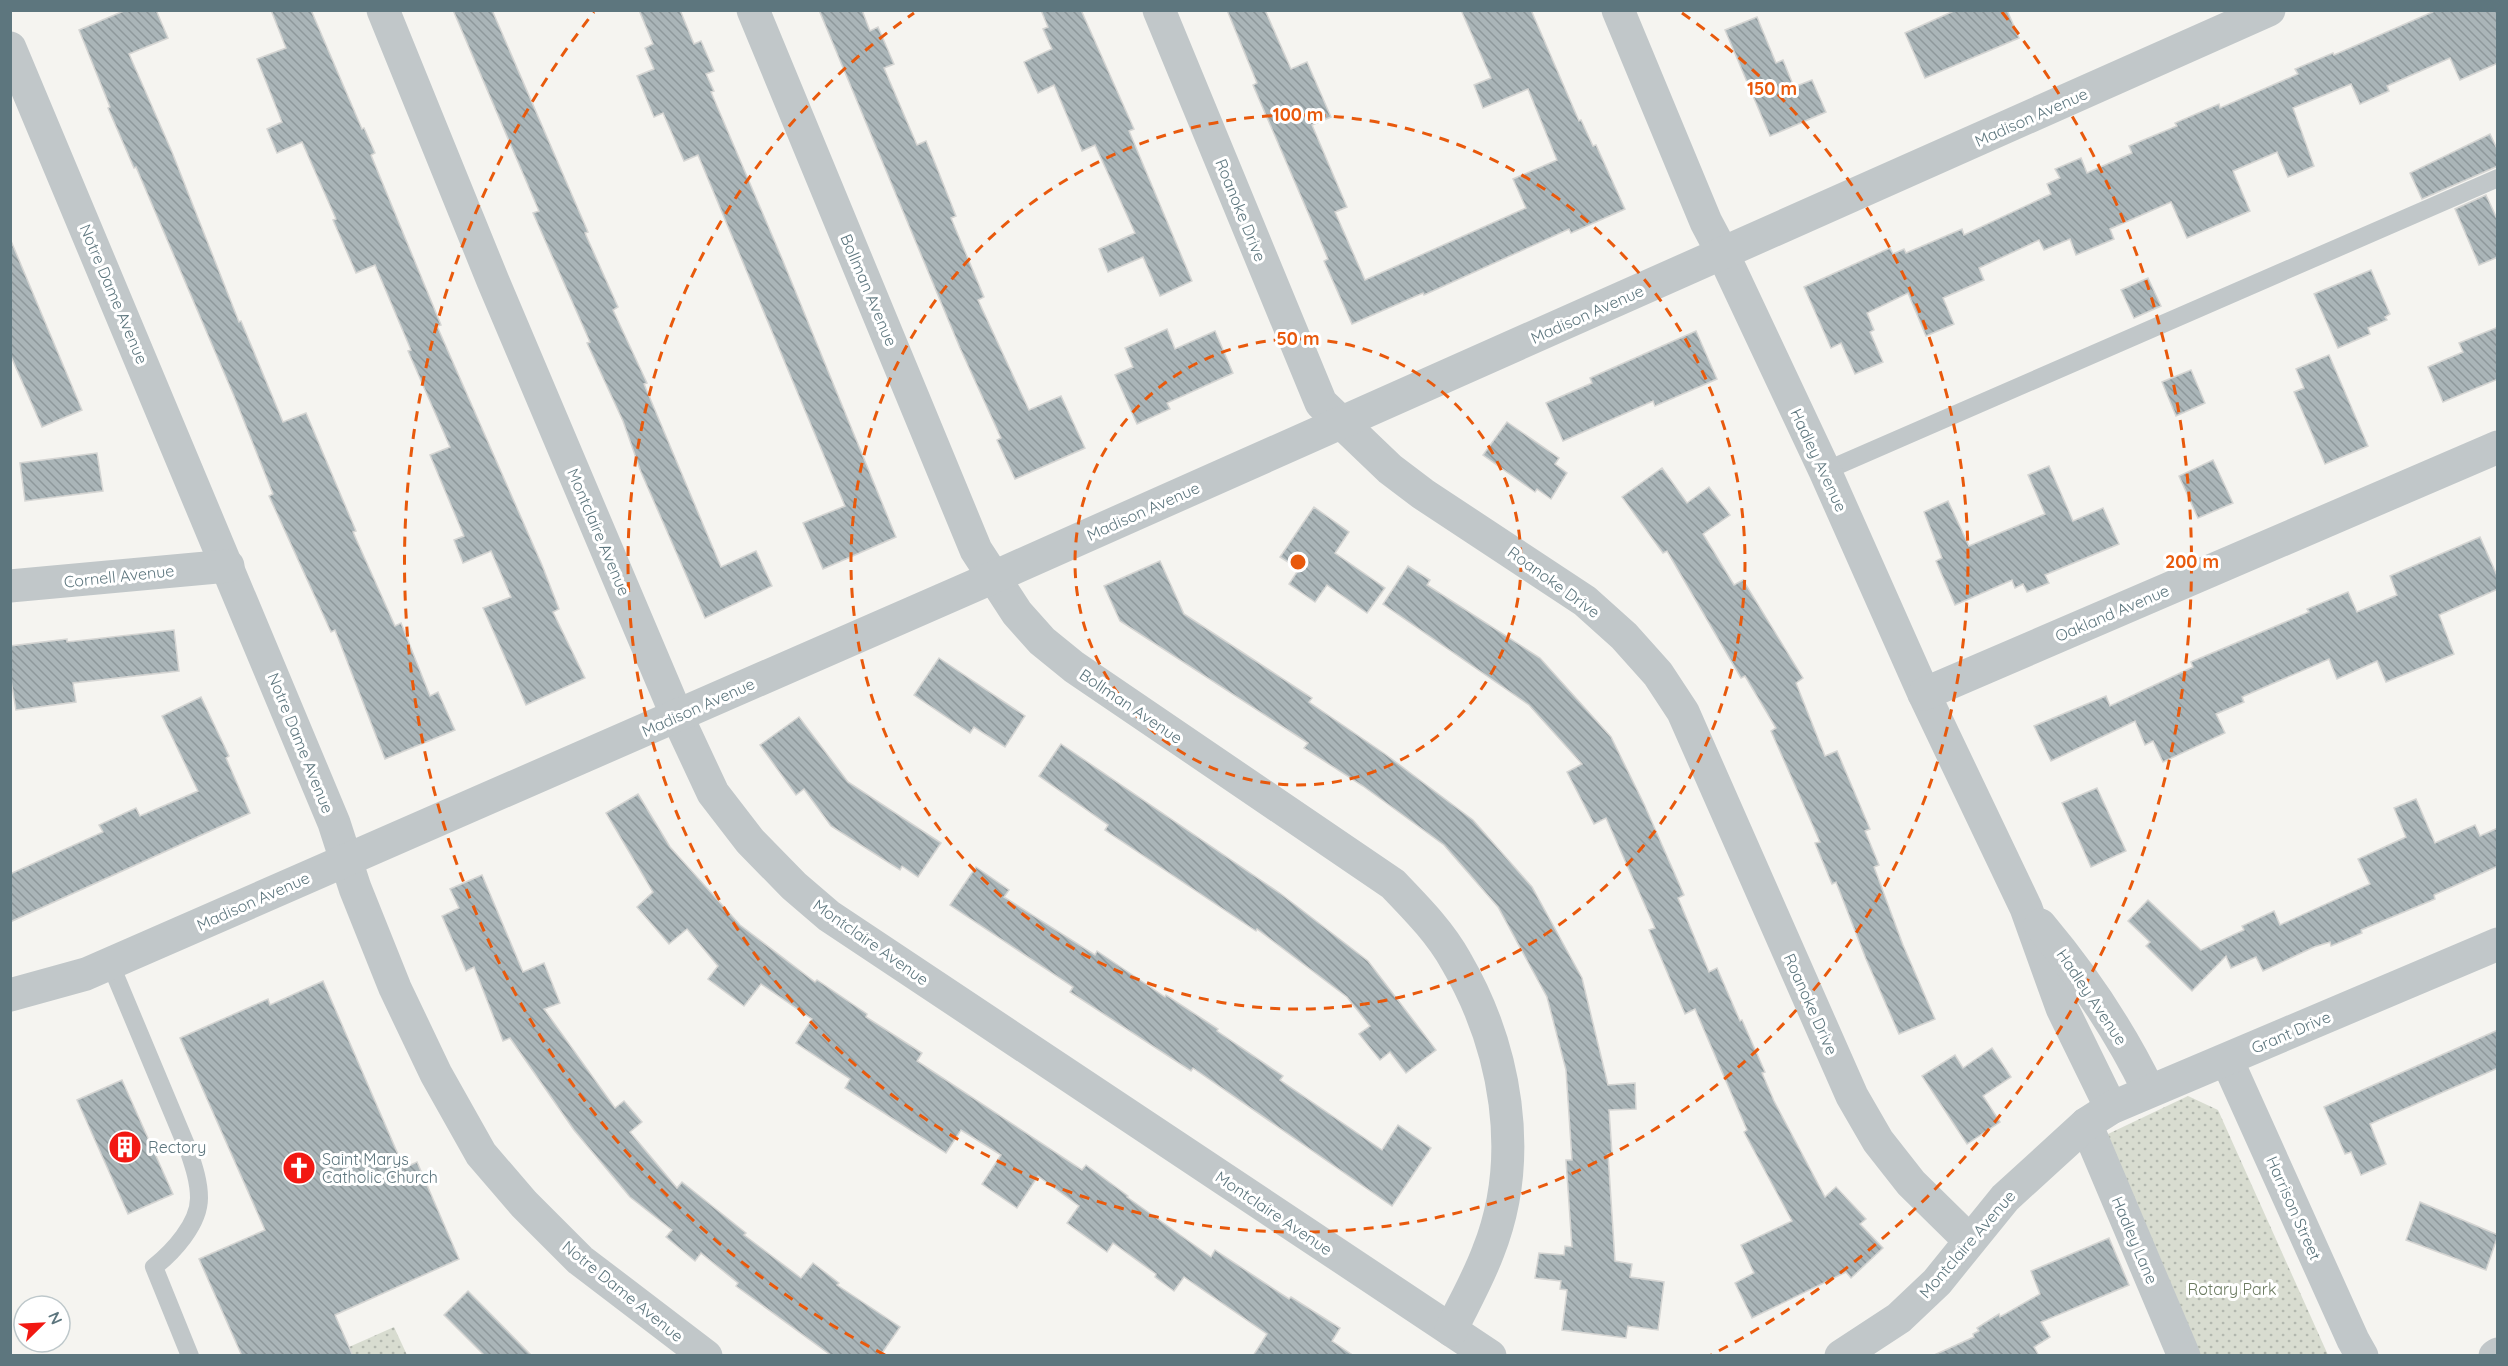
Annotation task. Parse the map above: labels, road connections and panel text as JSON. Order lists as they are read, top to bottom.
{
  "streets": {
    "street": [
      "Madison Avenue",
      "Roanoke Drive",
      "Bollman Avenue",
      "Notre Dame Avenue",
      "Hadley Avenue",
      "Montclaire Avenue",
      "Cornell Avenue",
      "Oakland Avenue",
      "Grant Drive",
      "Harrison Street",
      "Hadley Lane"
    ]
  },
  "crossings": [
    ["Madison Avenue", "Roanoke Drive"],
    ["Madison Avenue", "Bollman Avenue"],
    ["Madison Avenue", "Notre Dame Avenue"],
    ["Madison Avenue", "Hadley Avenue"],
    ["Madison Avenue", "Montclaire Avenue"],
    ["Roanoke Drive", "Montclaire Avenue"],
    ["Bollman Avenue", "Montclaire Avenue"],
    ["Notre Dame Avenue", "Cornell Avenue"],
    ["Hadley Avenue", "Montclaire Avenue"],
    ["Hadley Avenue", "Oakland Avenue"],
    ["Hadley Avenue", "Grant Drive"],
    ["Hadley Avenue", "Hadley Lane"],
    ["Montclaire Avenue", "Grant Drive"],
    ["Montclaire Avenue", "Hadley Lane"],
    ["Grant Drive", "Harrison Street"],
    ["Grant Drive", "Hadley Lane"]
  ],
  "parks": ["Rotary Park"],
  "places": {
    "building": ["Rectory"],
    "church": ["Saint Marys Catholic Church"]
  },
  "north": "top right",
  "rings": [
    "150 m",
    "100 m",
    "50 m",
    "200 m"
  ]
}
